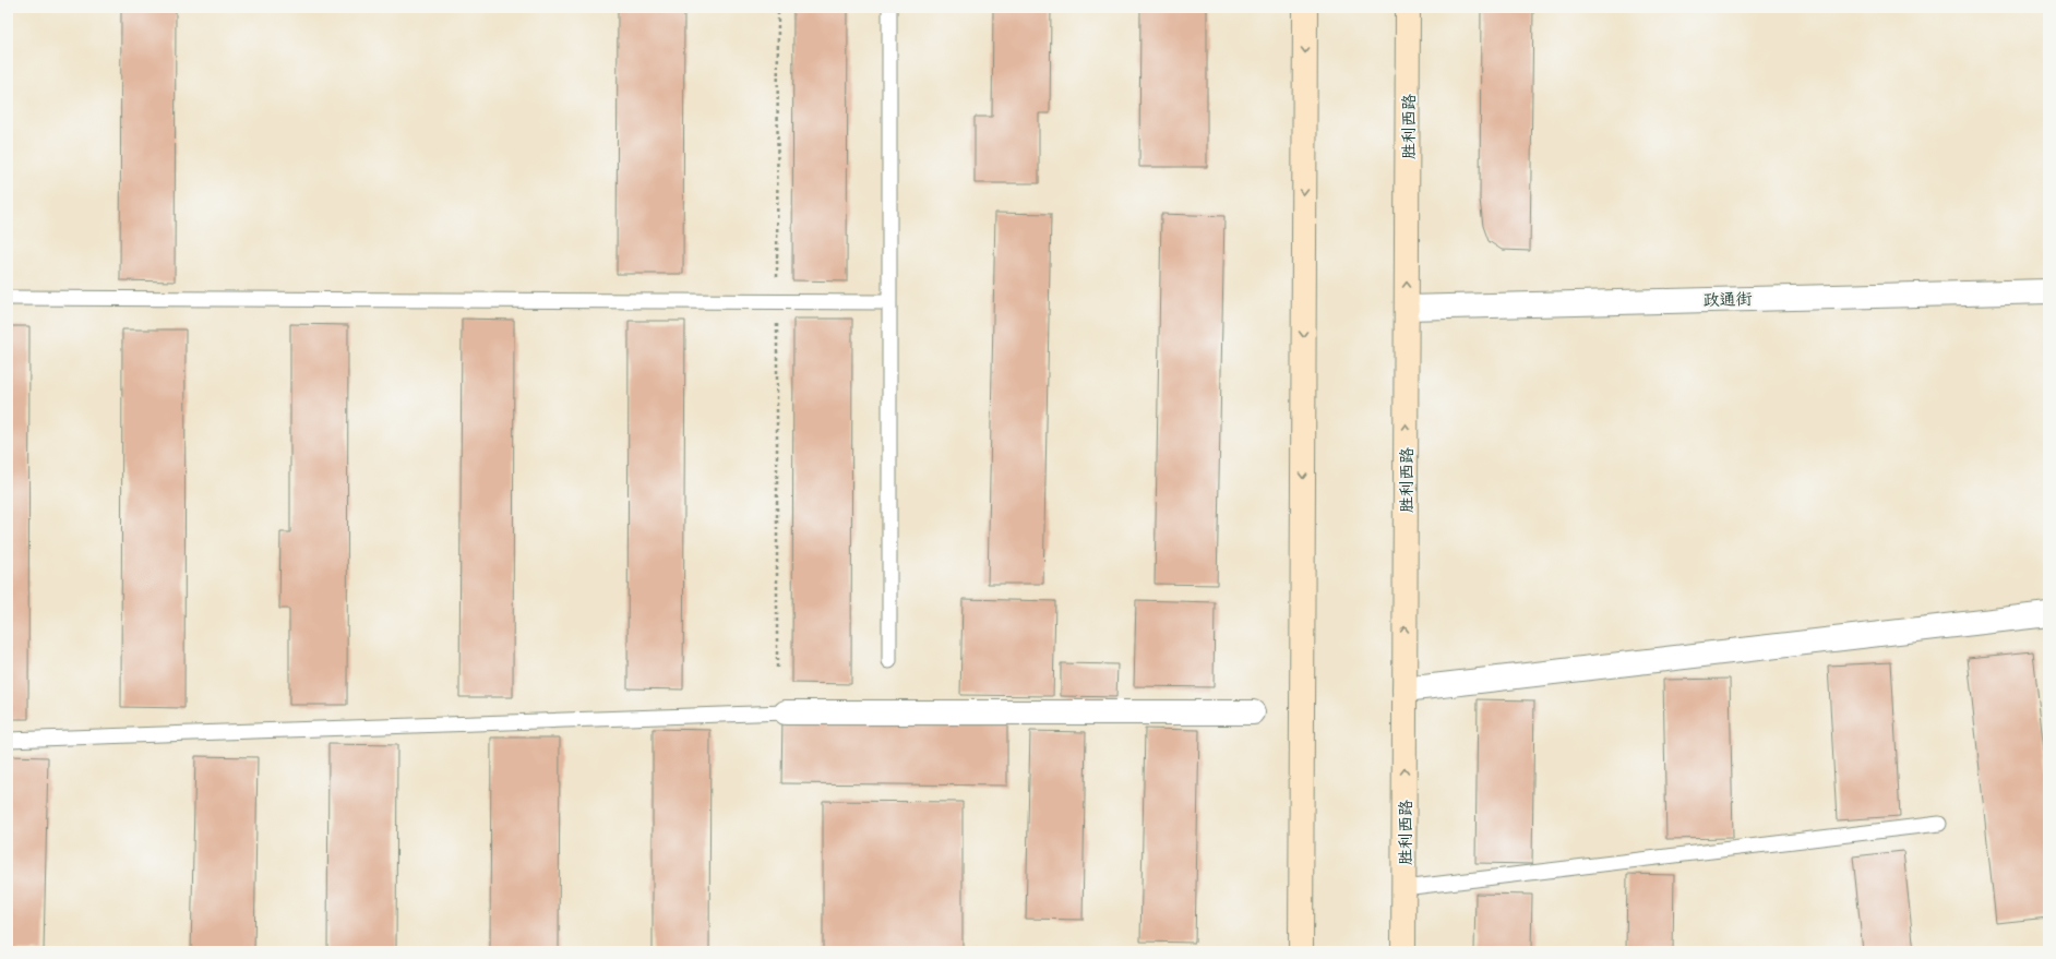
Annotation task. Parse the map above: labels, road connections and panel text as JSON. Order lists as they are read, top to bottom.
{
  "streets": {
    "main road": ["胜利西路"],
    "street": ["政通街"]
  },
  "crossings": [
    ["胜利西路", "政通街"]
  ]
}
